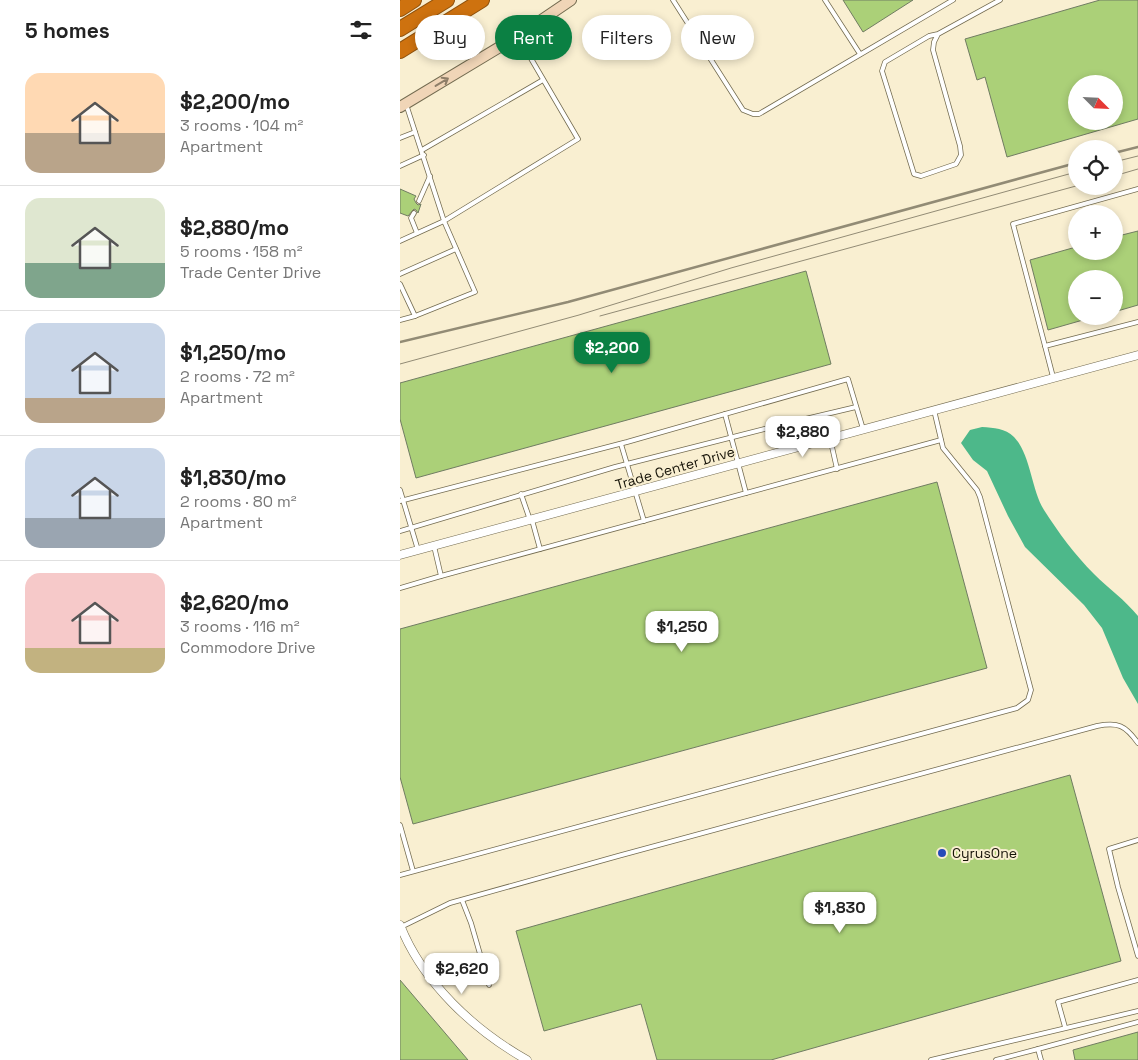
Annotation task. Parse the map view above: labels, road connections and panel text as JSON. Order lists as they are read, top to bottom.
{
  "streets": {
    "street": ["Trade Center Drive"]
  },
  "places": ["CyrusOne"],
  "north": "bottom right",
  "page": {
    "heading": "5 homes",
    "chip": [
      "Buy",
      "Rent",
      "Filters",
      "New"
    ],
    "list": [
      {
        "name": "$2,200/mo",
        "note": "3 rooms · 104 m² · Apartment"
      },
      {
        "name": "$2,880/mo",
        "note": "5 rooms · 158 m² · Trade Center Drive"
      },
      {
        "name": "$1,250/mo",
        "note": "2 rooms · 72 m² · Apartment"
      },
      {
        "name": "$1,830/mo",
        "note": "2 rooms · 80 m² · Apartment"
      },
      {
        "name": "$2,620/mo",
        "note": "3 rooms · 116 m² · Commodore Drive"
      }
    ],
    "map_buttons": ["+", "−"],
    "price": [
      "$2,200",
      "$2,880",
      "$1,250",
      "$1,830",
      "$2,620"
    ]
  }
}
